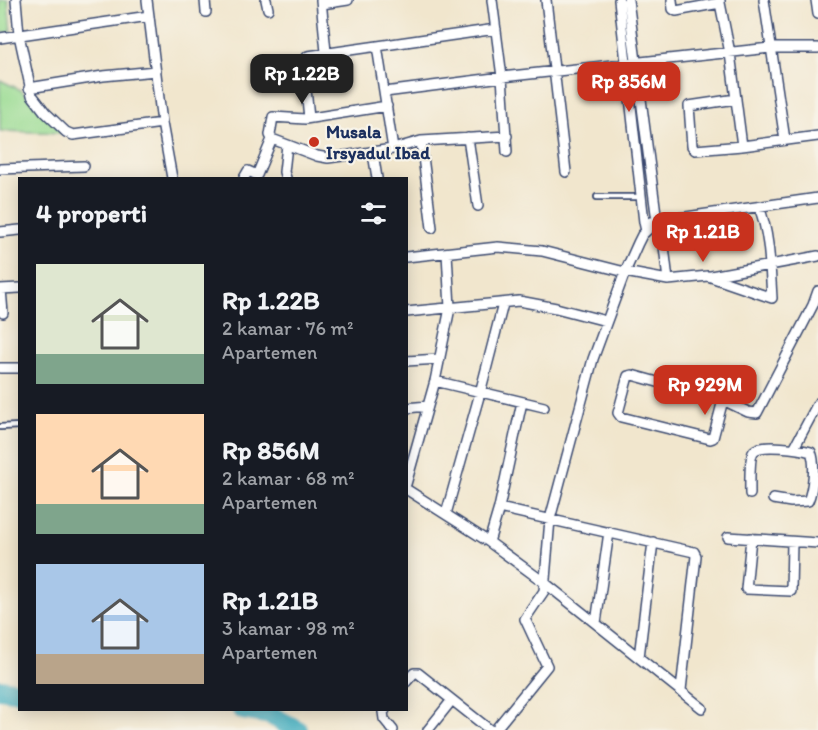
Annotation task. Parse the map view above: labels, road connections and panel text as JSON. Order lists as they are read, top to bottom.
{
  "places": ["Musala Irsyadul Ibad"],
  "page": {
    "price": [
      "Rp 1.22B",
      "Rp 856M",
      "Rp 1.21B",
      "Rp 929M"
    ],
    "heading": "4 properti",
    "list": [
      {
        "name": "Rp 1.22B",
        "note": "2 kamar · 76 m² · Apartemen"
      },
      {
        "name": "Rp 856M",
        "note": "2 kamar · 68 m² · Apartemen"
      },
      {
        "name": "Rp 1.21B",
        "note": "3 kamar · 98 m² · Apartemen"
      }
    ]
  }
}
